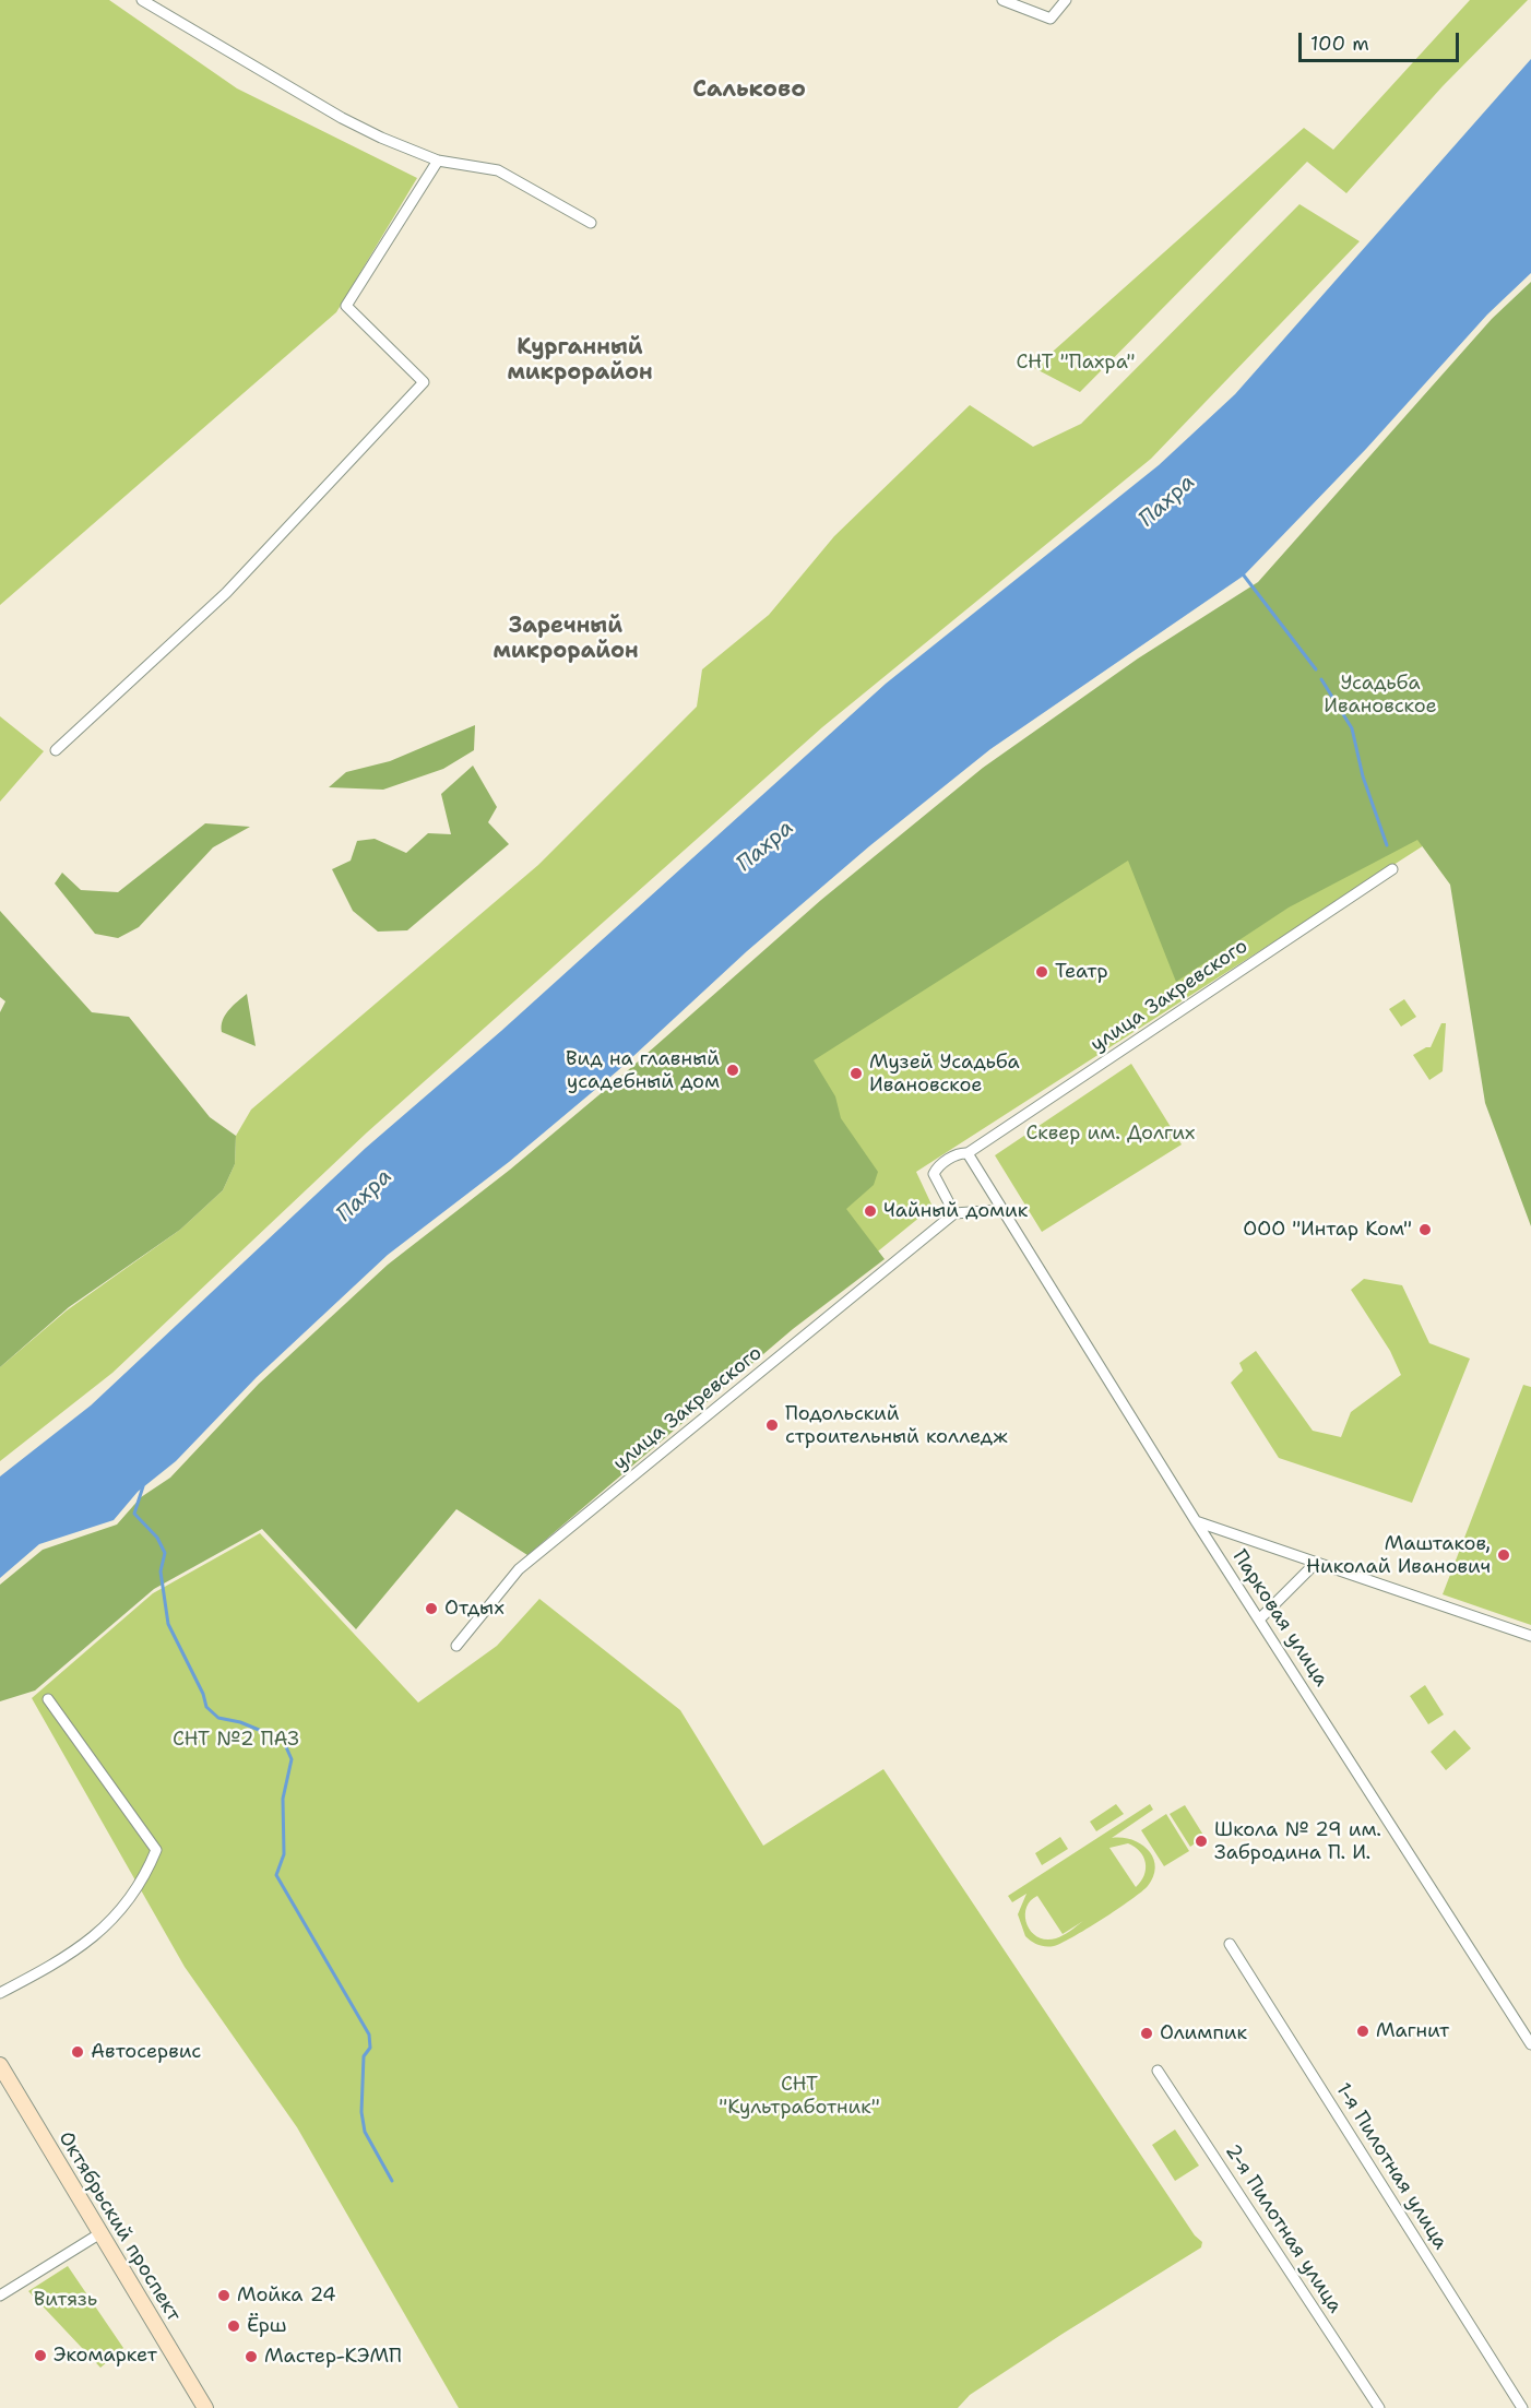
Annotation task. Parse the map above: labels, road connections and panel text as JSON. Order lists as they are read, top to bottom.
{
  "streets": {
    "main road": ["Октябрьский проспект"],
    "street": [
      "улица Закревского",
      "Парковая улица",
      "1-я Пилотная улица",
      "2-я Пилотная улица"
    ]
  },
  "crossings": [
    ["улица Закревского", "Парковая улица"]
  ],
  "districts": ["Сальково", "Курганный микрорайон", "Заречный микрорайон"],
  "water": ["Пахра"],
  "parks": [
    "СНТ \"Пахра\"",
    "Усадьба Ивановское",
    "Сквер им. Долгих",
    "СНТ №2 ПАЗ",
    "СНТ \"Культработник\"",
    "Витязь"
  ],
  "places": [
    "Театр",
    "Вид на главный усадебный дом",
    "Музей Усадьба Ивановское",
    "Чайный домик",
    "ООО \"Интар Ком\"",
    "Подольский строительный колледж",
    "Маштаков, Николай Иванович",
    "Отдых",
    "Школа № 29 им. Забродина П. И.",
    "Магнит",
    "Олимпик",
    "Автосервис",
    "Мойка 24",
    "Ёрш",
    "Экомаркет",
    "Мастер-КЭМП"
  ],
  "scale_bar": "100 m"
}
